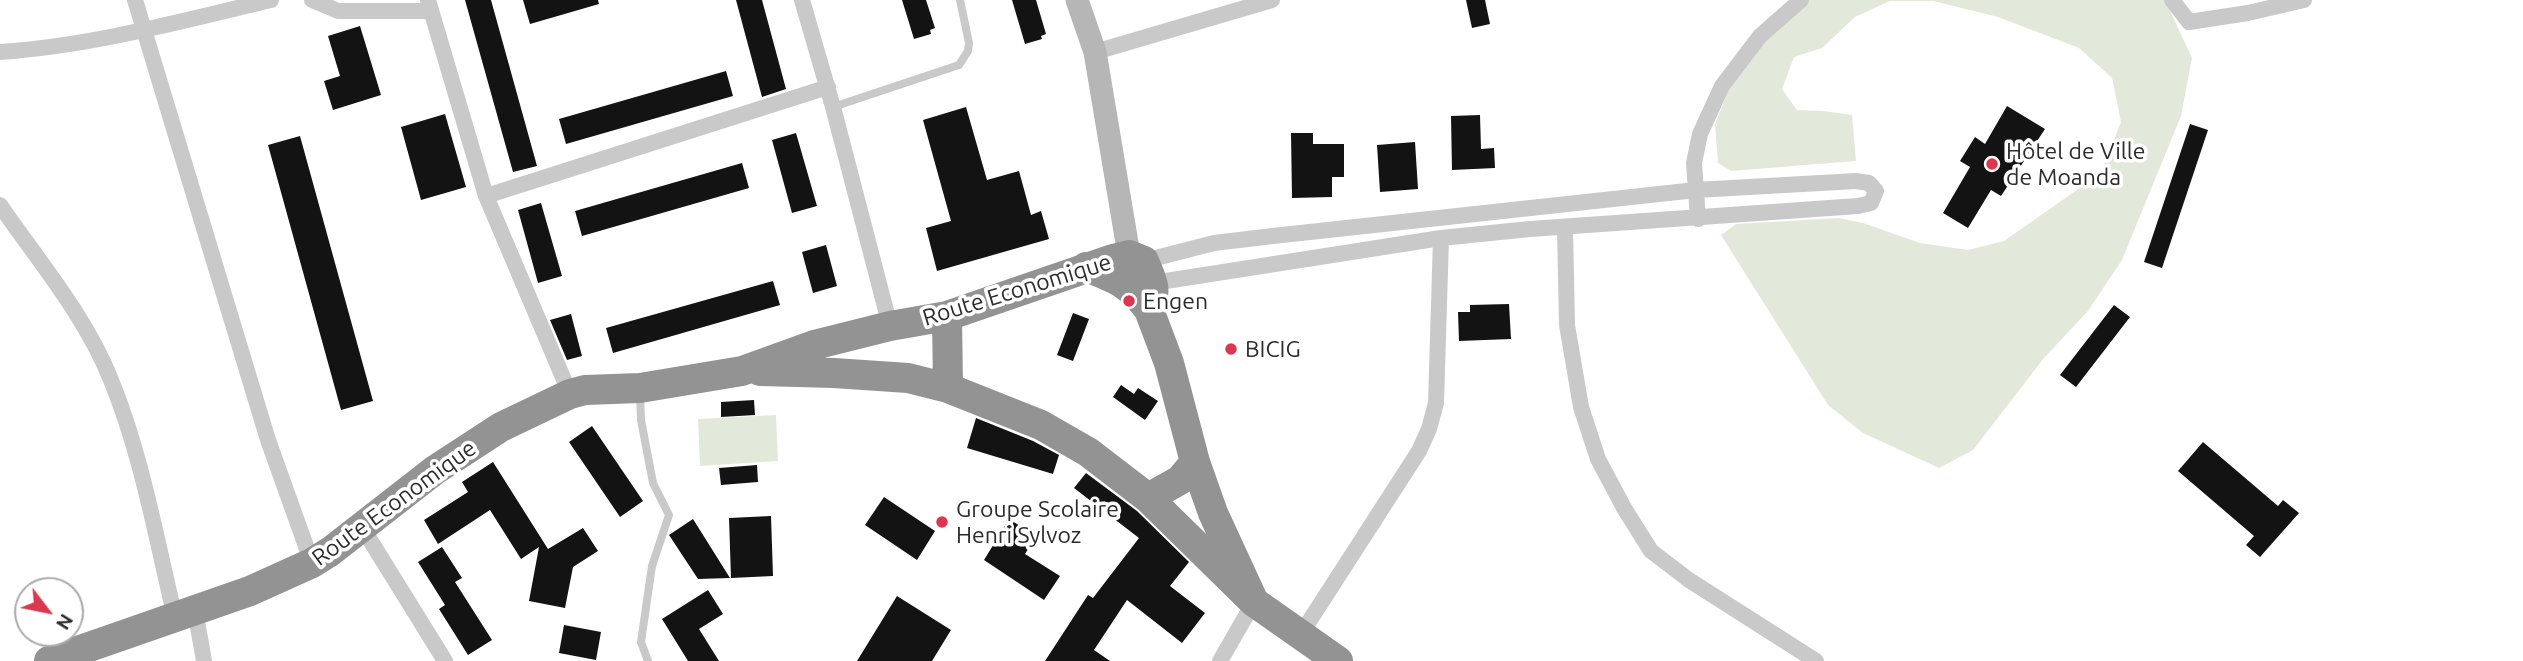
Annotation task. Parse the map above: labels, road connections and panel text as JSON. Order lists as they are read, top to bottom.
{
  "streets": {
    "highway": ["Route Economique"]
  },
  "places": [
    "Hôtel de Ville de Moanda",
    "Engen",
    "BICIG",
    "Groupe Scolaire Henri Sylvoz"
  ],
  "north": "bottom right"
}
